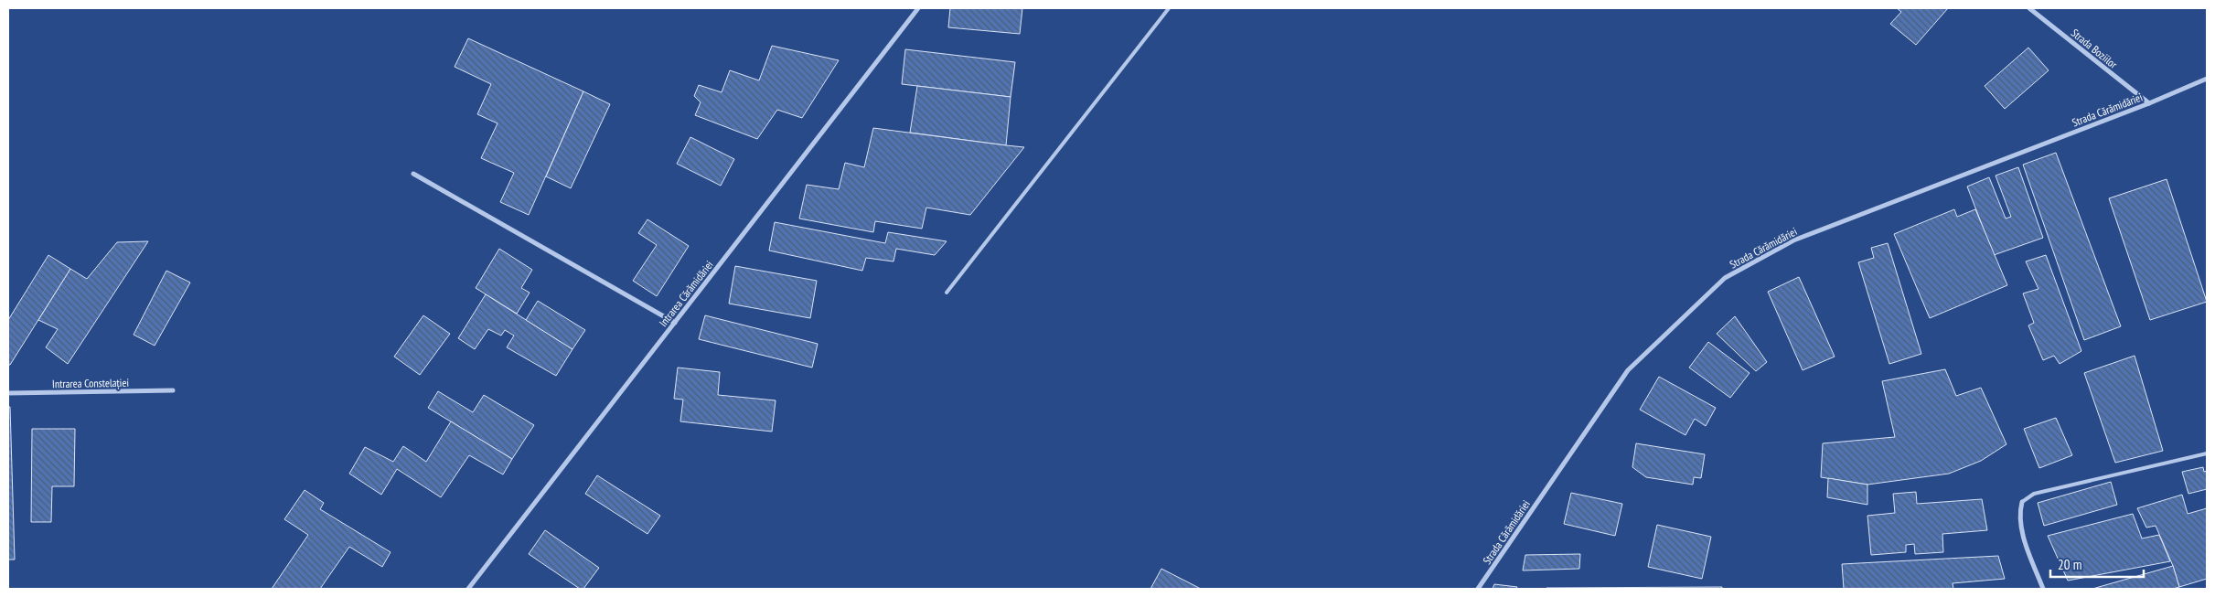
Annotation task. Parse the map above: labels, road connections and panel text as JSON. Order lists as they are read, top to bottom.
{
  "streets": {
    "street": [
      "Strada Boziilor",
      "Strada Cărămidăriei",
      "Intrarea Cărămidăriei",
      "Intrarea Constelației"
    ]
  },
  "crossings": [
    ["Strada Boziilor", "Strada Cărămidăriei"]
  ],
  "scale_bar": "20 m"
}
